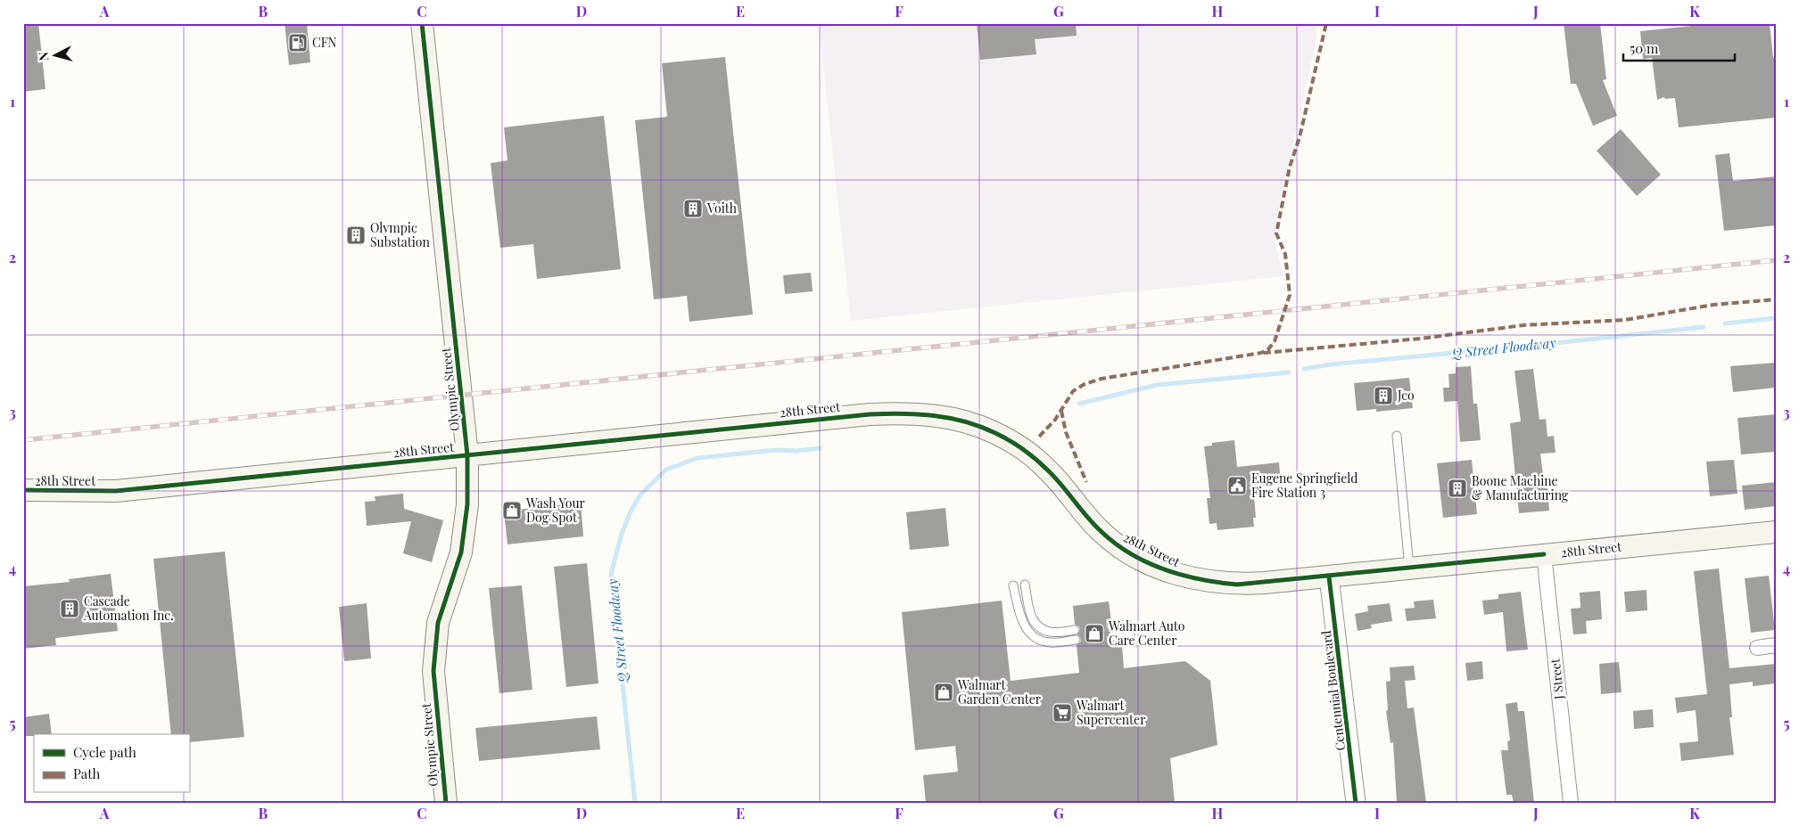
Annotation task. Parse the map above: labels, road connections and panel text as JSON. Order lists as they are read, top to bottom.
{
  "streets": {
    "main road": ["Olympic Street", "28th Street"],
    "street": ["J Street", "Centennial Boulevard"]
  },
  "crossings": [
    ["Olympic Street", "28th Street"],
    ["28th Street", "J Street"],
    ["28th Street", "Centennial Boulevard"]
  ],
  "water": ["Q Street Floodway"],
  "places": {
    "fuel station": ["CFN"],
    "building": [
      "Voith",
      "Olympic Substation",
      "Jco",
      "Boone Machine & Manufacturing",
      "Cascade Automation Inc."
    ],
    "public building": ["Eugene Springfield Fire Station 3"],
    "shop": ["Wash Your Dog Spot", "Walmart Auto Care Center", "Walmart Garden Center"],
    "supermarket": ["Walmart Supercenter"]
  },
  "legend": ["Cycle path", "Path"],
  "scale_bar": "50 m",
  "north": "left",
  "grid": {
    "columns": [
      "A",
      "B",
      "C",
      "D",
      "E",
      "F",
      "G",
      "H",
      "I",
      "J",
      "K"
    ],
    "rows": [
      "1",
      "2",
      "3",
      "4",
      "5"
    ]
  }
}
